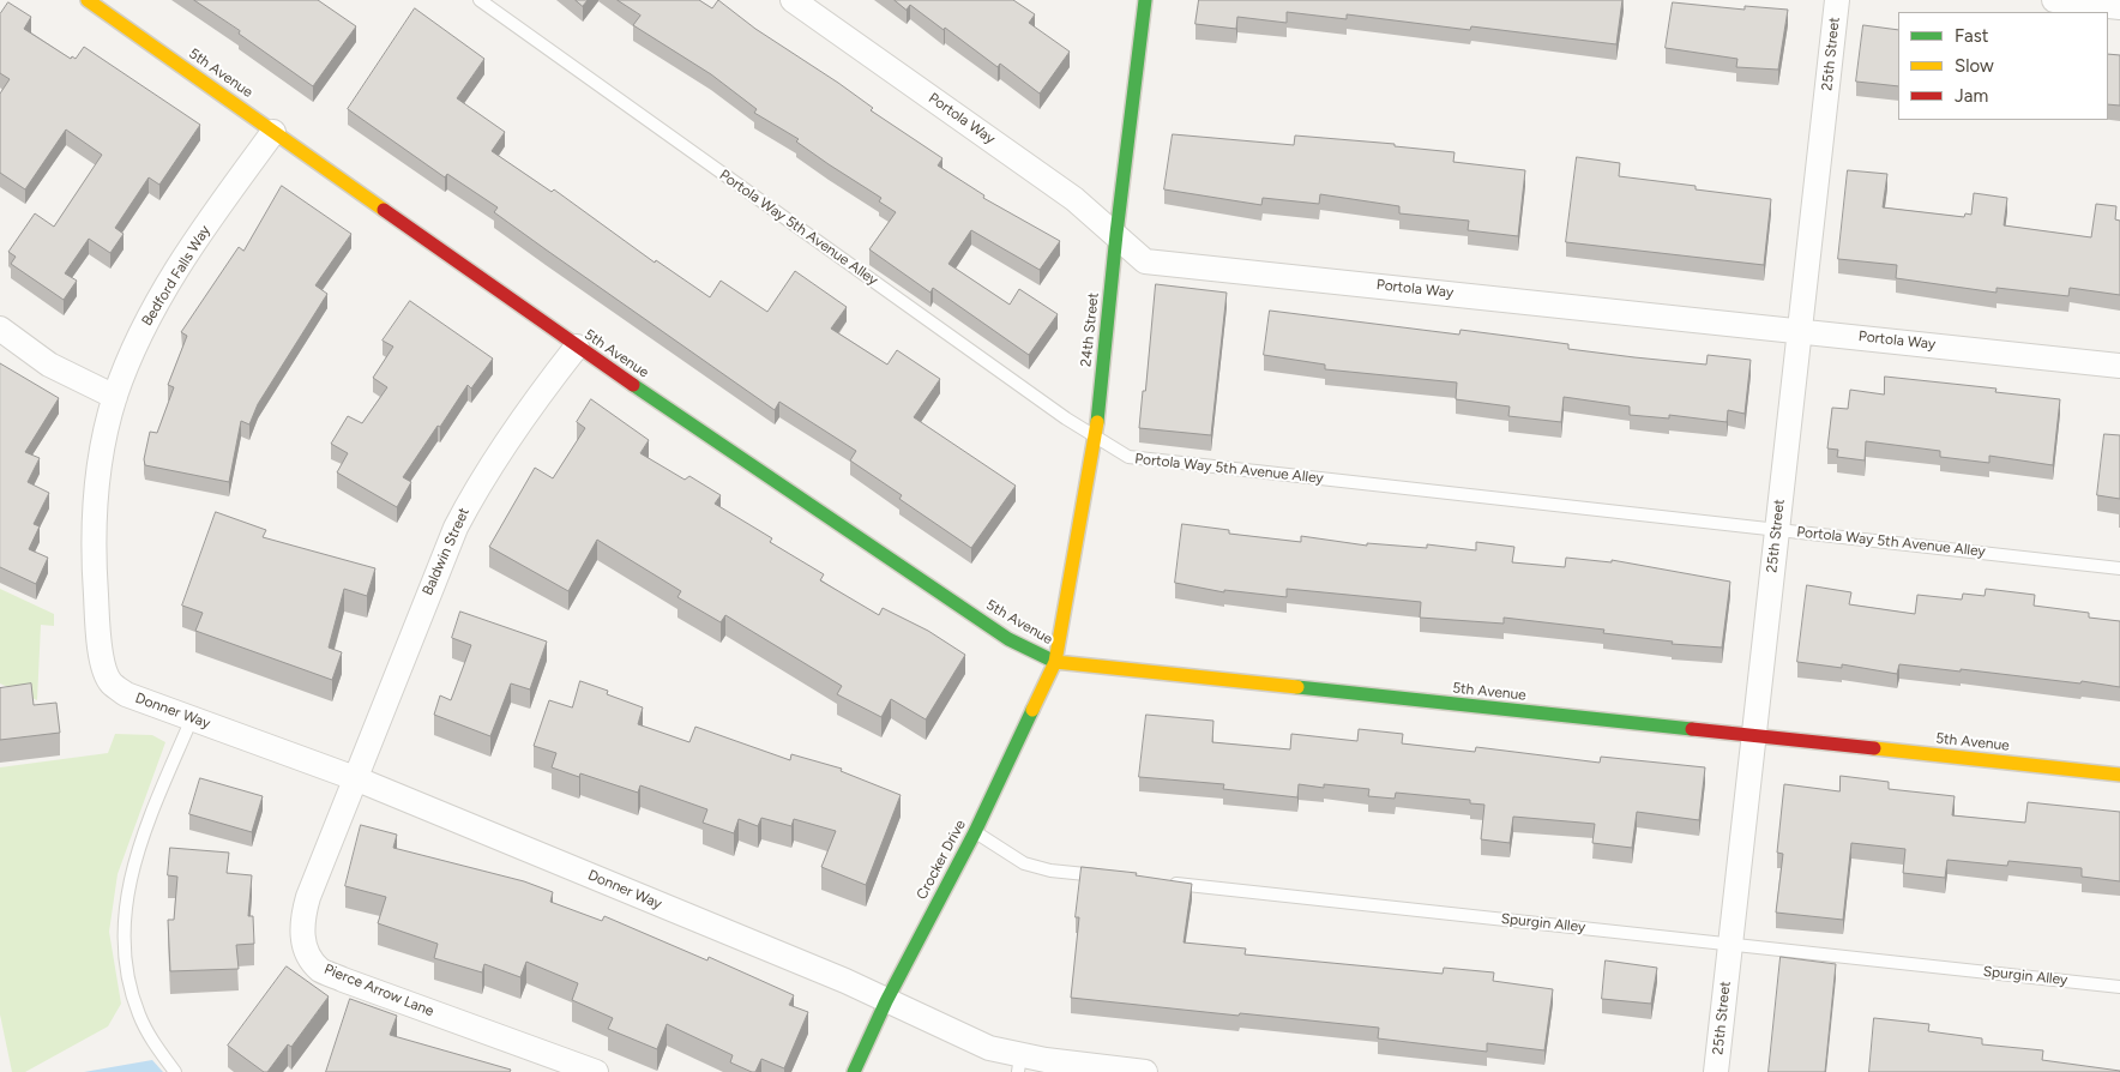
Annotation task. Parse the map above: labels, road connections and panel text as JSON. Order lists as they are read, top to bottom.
{
  "streets": {
    "street": [
      "25th Street",
      "5th Avenue",
      "Portola Way",
      "Bedford Falls Way",
      "24th Street",
      "Baldwin Street",
      "Donner Way",
      "Crocker Drive",
      "Pierce Arrow Lane"
    ],
    "lane": ["Portola Way 5th Avenue Alley", "Spurgin Alley"]
  },
  "crossings": [
    ["25th Street", "5th Avenue"],
    ["25th Street", "Portola Way"],
    ["25th Street", "Portola Way 5th Avenue Alley"],
    ["25th Street", "Spurgin Alley"],
    ["5th Avenue", "Bedford Falls Way"],
    ["5th Avenue", "24th Street"],
    ["5th Avenue", "Baldwin Street"],
    ["5th Avenue", "Crocker Drive"],
    ["Portola Way", "24th Street"],
    ["Portola Way 5th Avenue Alley", "24th Street"],
    ["Bedford Falls Way", "Donner Way"],
    ["24th Street", "Crocker Drive"],
    ["Baldwin Street", "Donner Way"],
    ["Baldwin Street", "Pierce Arrow Lane"],
    ["Donner Way", "Crocker Drive"],
    ["Donner Way", "Pierce Arrow Lane"]
  ],
  "legend": ["Fast", "Slow", "Jam"]
}
